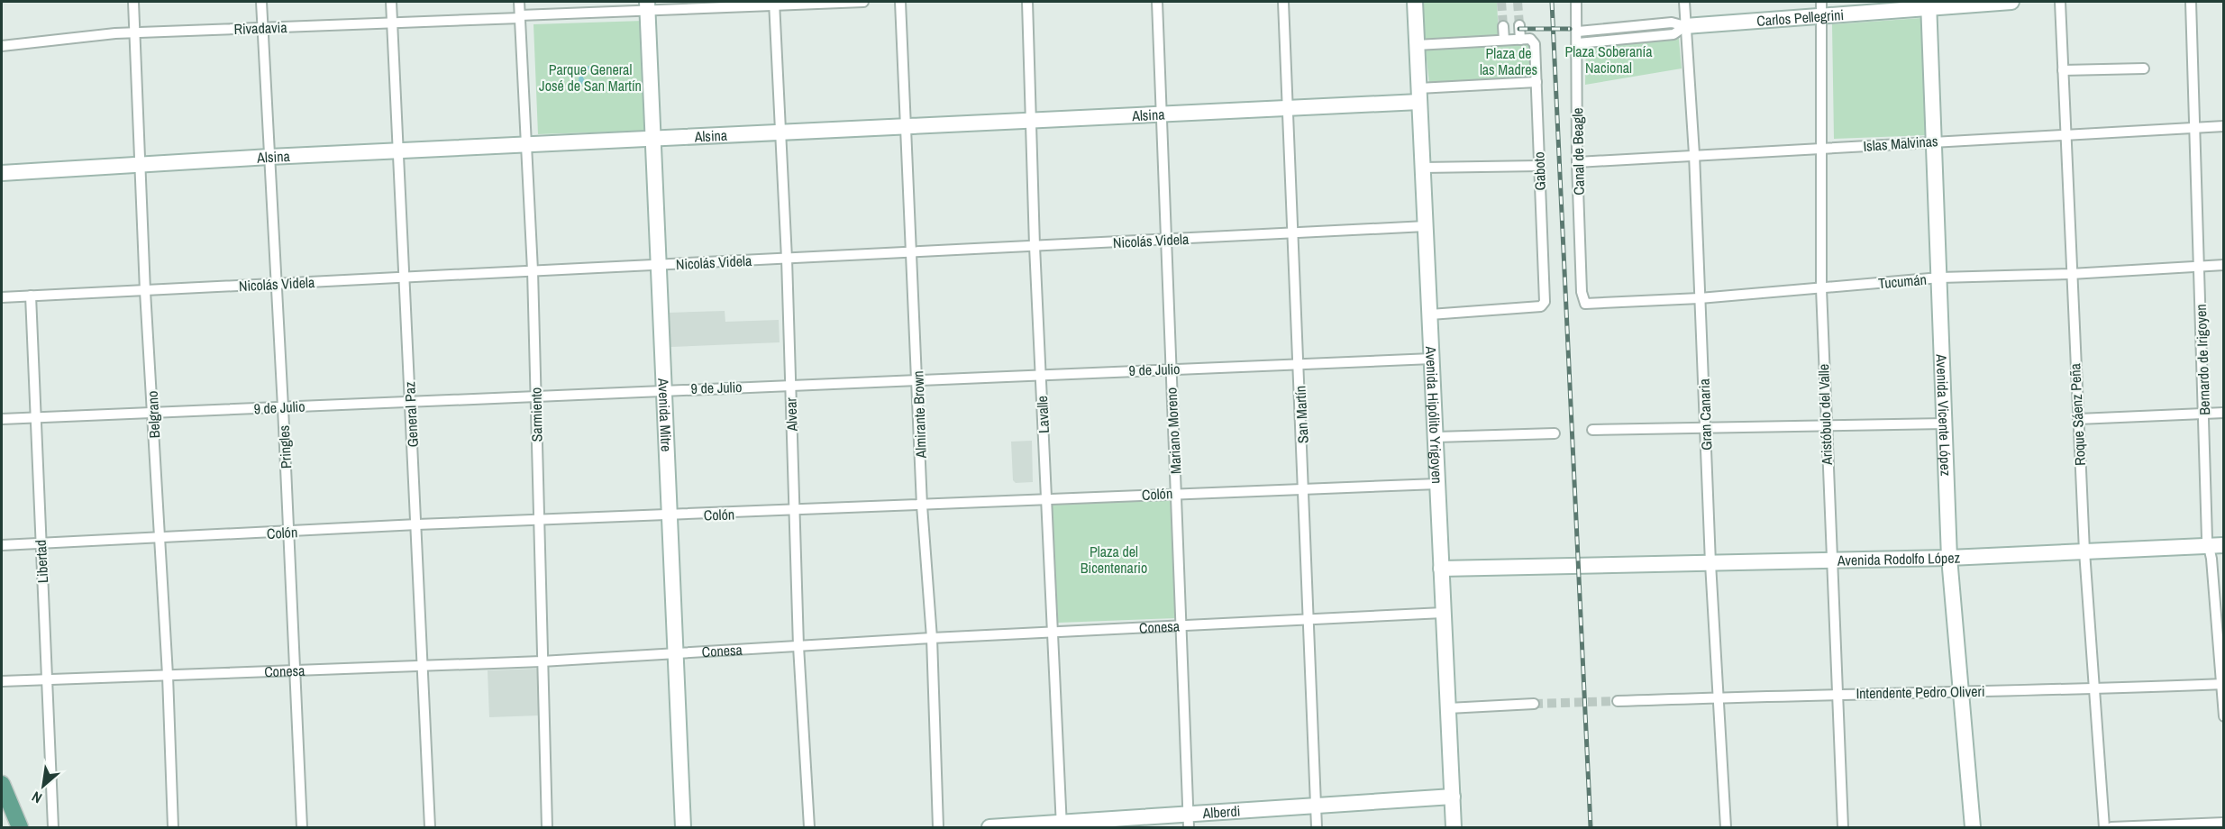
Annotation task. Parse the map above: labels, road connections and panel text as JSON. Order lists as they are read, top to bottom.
{
  "streets": {
    "main road": [
      "Carlos Pellegrini",
      "Alsina",
      "Avenida Mitre",
      "Avenida Hipólito Yrigoyen",
      "Avenida Vicente López",
      "Avenida Rodolfo López",
      "Alberdi"
    ],
    "street": [
      "Rivadavia",
      "Islas Malvinas",
      "Canal de Beagle",
      "Gaboto",
      "Nicolás Videla",
      "Tucumán",
      "Bernardo de Irigoyen",
      "9 de Julio",
      "Belgrano",
      "General Paz",
      "Sarmiento",
      "Alvear",
      "Almirante Brown",
      "Lavalle",
      "San Martín",
      "Gran Canaria",
      "Aristóbulo del Valle",
      "Roque Sáenz Peña",
      "Mariano Moreno",
      "Pringles",
      "Colón",
      "Libertad",
      "Conesa",
      "Intendente Pedro Oliveri"
    ]
  },
  "crossings": [
    ["Carlos Pellegrini", "Canal de Beagle"],
    ["Carlos Pellegrini", "Gran Canaria"],
    ["Carlos Pellegrini", "Aristóbulo del Valle"],
    ["Carlos Pellegrini", "Avenida Vicente López"],
    ["Rivadavia", "Belgrano"],
    ["Rivadavia", "General Paz"],
    ["Rivadavia", "Sarmiento"],
    ["Rivadavia", "Avenida Mitre"],
    ["Rivadavia", "Pringles"],
    ["Alsina", "Belgrano"],
    ["Alsina", "General Paz"],
    ["Alsina", "Sarmiento"],
    ["Alsina", "Avenida Mitre"],
    ["Alsina", "Alvear"],
    ["Alsina", "Almirante Brown"],
    ["Alsina", "Lavalle"],
    ["Alsina", "San Martín"],
    ["Alsina", "Avenida Hipólito Yrigoyen"],
    ["Alsina", "Mariano Moreno"],
    ["Alsina", "Pringles"],
    ["Islas Malvinas", "Canal de Beagle"],
    ["Islas Malvinas", "Bernardo de Irigoyen"],
    ["Islas Malvinas", "Gran Canaria"],
    ["Islas Malvinas", "Aristóbulo del Valle"],
    ["Islas Malvinas", "Avenida Vicente López"],
    ["Islas Malvinas", "Roque Sáenz Peña"],
    ["Canal de Beagle", "Tucumán"],
    ["Gaboto", "Avenida Hipólito Yrigoyen"],
    ["Nicolás Videla", "Belgrano"],
    ["Nicolás Videla", "General Paz"],
    ["Nicolás Videla", "Sarmiento"],
    ["Nicolás Videla", "Avenida Mitre"],
    ["Nicolás Videla", "Alvear"],
    ["Nicolás Videla", "Almirante Brown"],
    ["Nicolás Videla", "Lavalle"],
    ["Nicolás Videla", "San Martín"],
    ["Nicolás Videla", "Avenida Hipólito Yrigoyen"],
    ["Nicolás Videla", "Mariano Moreno"],
    ["Nicolás Videla", "Pringles"],
    ["Nicolás Videla", "Libertad"],
    ["Tucumán", "Bernardo de Irigoyen"],
    ["Tucumán", "Gran Canaria"],
    ["Tucumán", "Aristóbulo del Valle"],
    ["Tucumán", "Avenida Vicente López"],
    ["Tucumán", "Roque Sáenz Peña"],
    ["Bernardo de Irigoyen", "Avenida Rodolfo López"],
    ["Bernardo de Irigoyen", "Intendente Pedro Oliveri"],
    ["9 de Julio", "Belgrano"],
    ["9 de Julio", "General Paz"],
    ["9 de Julio", "Sarmiento"],
    ["9 de Julio", "Avenida Mitre"],
    ["9 de Julio", "Alvear"],
    ["9 de Julio", "Almirante Brown"],
    ["9 de Julio", "Lavalle"],
    ["9 de Julio", "San Martín"],
    ["9 de Julio", "Avenida Hipólito Yrigoyen"],
    ["9 de Julio", "Mariano Moreno"],
    ["9 de Julio", "Pringles"],
    ["9 de Julio", "Libertad"],
    ["Belgrano", "Colón"],
    ["Belgrano", "Conesa"],
    ["General Paz", "Colón"],
    ["General Paz", "Conesa"],
    ["Sarmiento", "Colón"],
    ["Sarmiento", "Conesa"],
    ["Avenida Mitre", "Colón"],
    ["Avenida Mitre", "Conesa"],
    ["Alvear", "Colón"],
    ["Alvear", "Conesa"],
    ["Almirante Brown", "Colón"],
    ["Almirante Brown", "Conesa"],
    ["Lavalle", "Colón"],
    ["Lavalle", "Conesa"],
    ["Lavalle", "Alberdi"],
    ["San Martín", "Colón"],
    ["San Martín", "Conesa"],
    ["San Martín", "Alberdi"],
    ["Avenida Hipólito Yrigoyen", "Colón"],
    ["Avenida Hipólito Yrigoyen", "Avenida Rodolfo López"],
    ["Avenida Hipólito Yrigoyen", "Conesa"],
    ["Avenida Hipólito Yrigoyen", "Alberdi"],
    ["Gran Canaria", "Avenida Rodolfo López"],
    ["Gran Canaria", "Intendente Pedro Oliveri"],
    ["Aristóbulo del Valle", "Avenida Rodolfo López"],
    ["Aristóbulo del Valle", "Intendente Pedro Oliveri"],
    ["Avenida Vicente López", "Avenida Rodolfo López"],
    ["Avenida Vicente López", "Intendente Pedro Oliveri"],
    ["Roque Sáenz Peña", "Avenida Rodolfo López"],
    ["Roque Sáenz Peña", "Intendente Pedro Oliveri"],
    ["Mariano Moreno", "Colón"],
    ["Mariano Moreno", "Conesa"],
    ["Mariano Moreno", "Alberdi"],
    ["Pringles", "Colón"],
    ["Pringles", "Conesa"],
    ["Colón", "Libertad"],
    ["Libertad", "Conesa"]
  ],
  "parks": [
    "Plaza Soberanía Nacional",
    "Plaza de las Madres",
    "Parque General José de San Martín",
    "Plaza del Bicentenario"
  ],
  "north": "bottom left"
}
